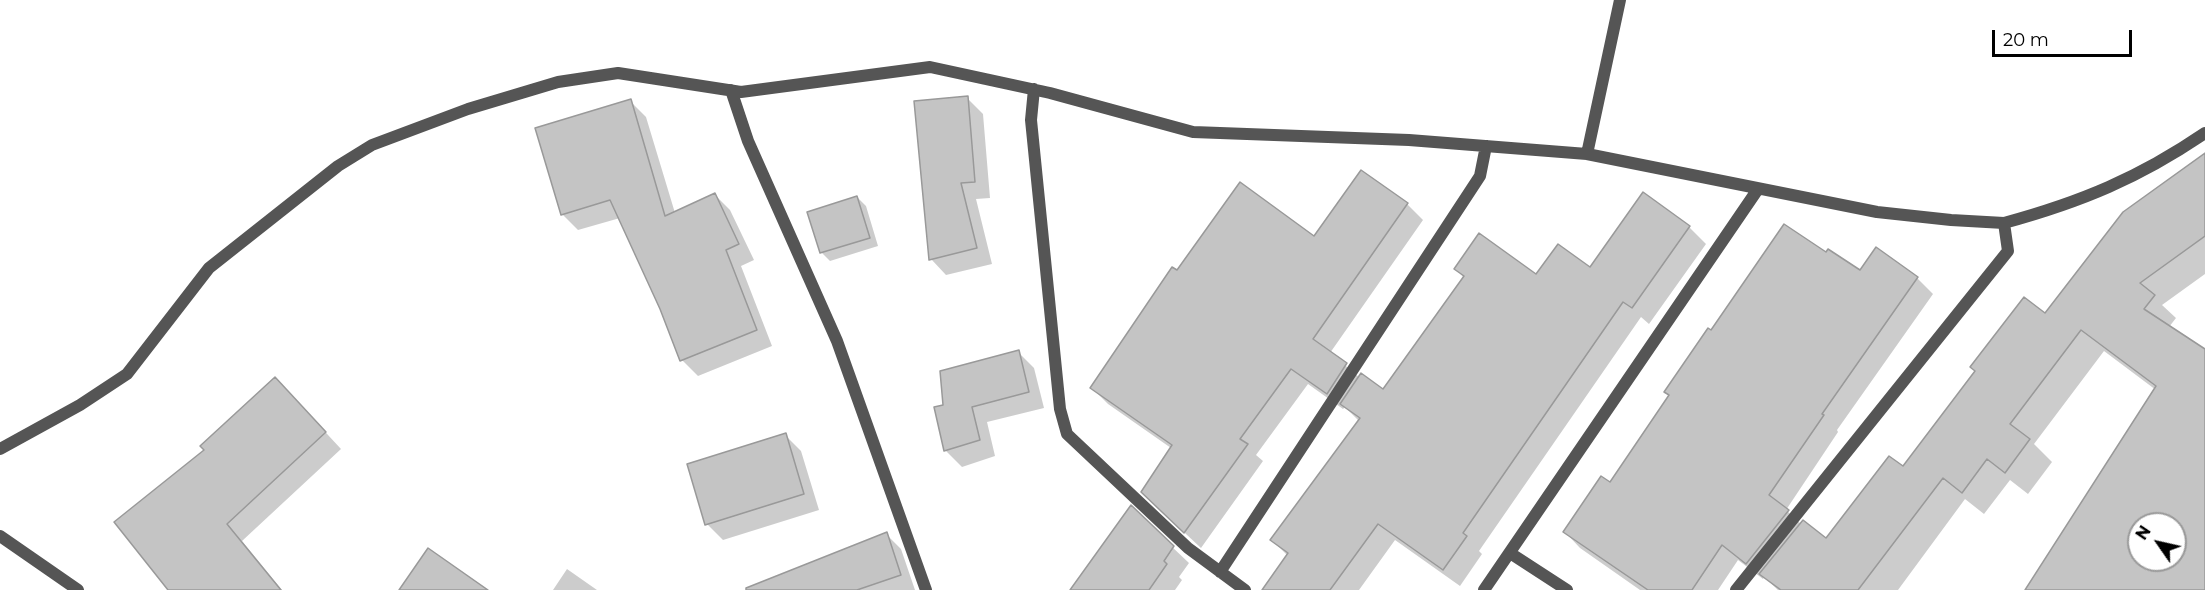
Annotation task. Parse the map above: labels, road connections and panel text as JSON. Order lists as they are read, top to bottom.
{
  "scale_bar": "20 m",
  "north": "top left"
}
